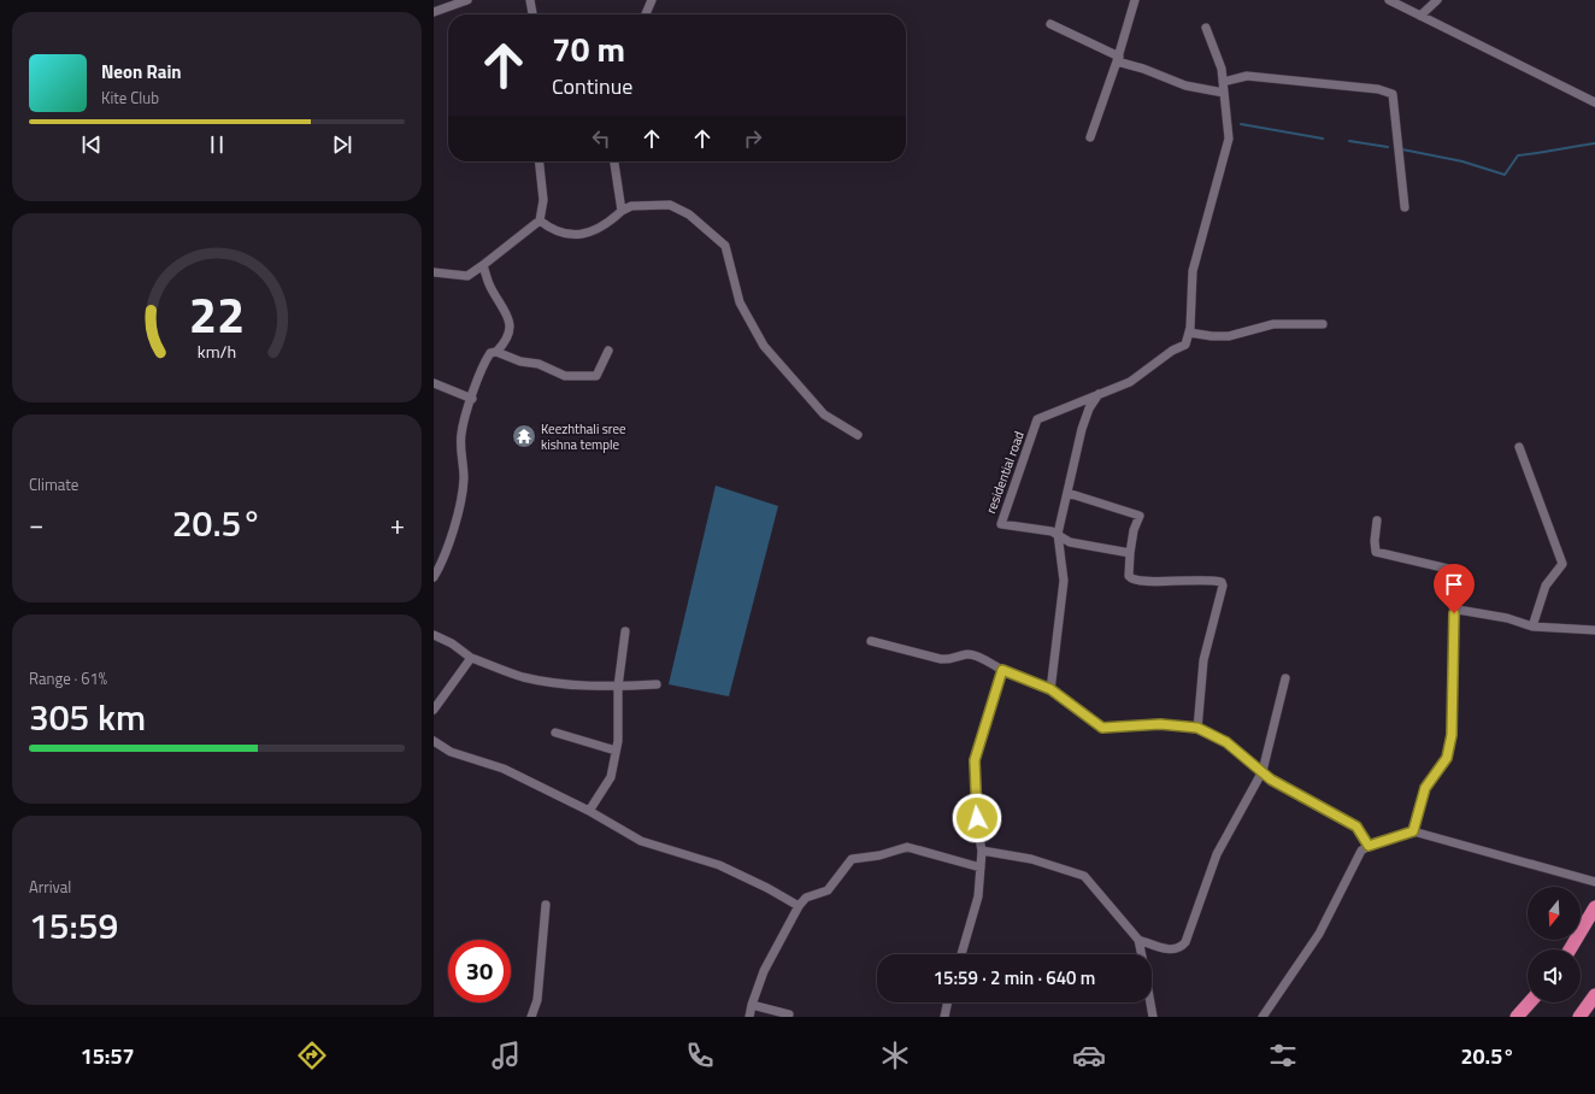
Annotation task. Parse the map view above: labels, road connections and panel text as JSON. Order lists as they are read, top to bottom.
{
  "streets": {
    "street": ["residential road"]
  },
  "places": {
    "temple": ["Keezhthali sree kishna temple"]
  },
  "north": "bottom",
  "page": {
    "turn": ["70 m", "Continue"],
    "song": ["Neon Rain", "Kite Club"],
    "tile": [
      "Climate",
      ["Range · 61%", "305 km"],
      ["Arrival", "15:59"]
    ],
    "heat": ["−", "20.5°", "+"],
    "limit": "30",
    "trip": "15:59 · 2 min · 640 m",
    "tabs": ["15:57", "20.5°"],
    "gauge": ["22", "km/h"]
  }
}
